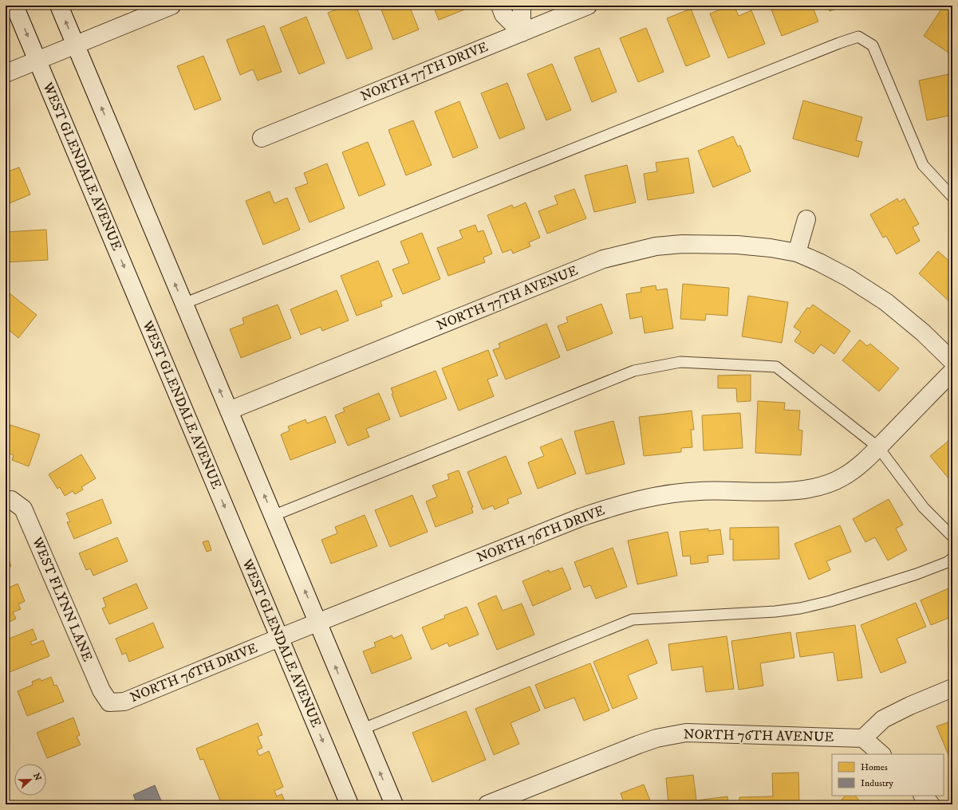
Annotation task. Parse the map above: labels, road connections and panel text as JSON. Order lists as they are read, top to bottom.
{
  "streets": {
    "street": [
      "NORTH 77TH DRIVE",
      "WEST GLENDALE AVENUE",
      "NORTH 77TH AVENUE",
      "NORTH 76TH DRIVE",
      "WEST FLYNN LANE",
      "NORTH 76TH AVENUE"
    ]
  },
  "crossings": [
    ["WEST GLENDALE AVENUE", "NORTH 76TH DRIVE"],
    ["NORTH 76TH DRIVE", "WEST FLYNN LANE"]
  ],
  "legend": ["Homes", "Industry"],
  "north": "right"
}
